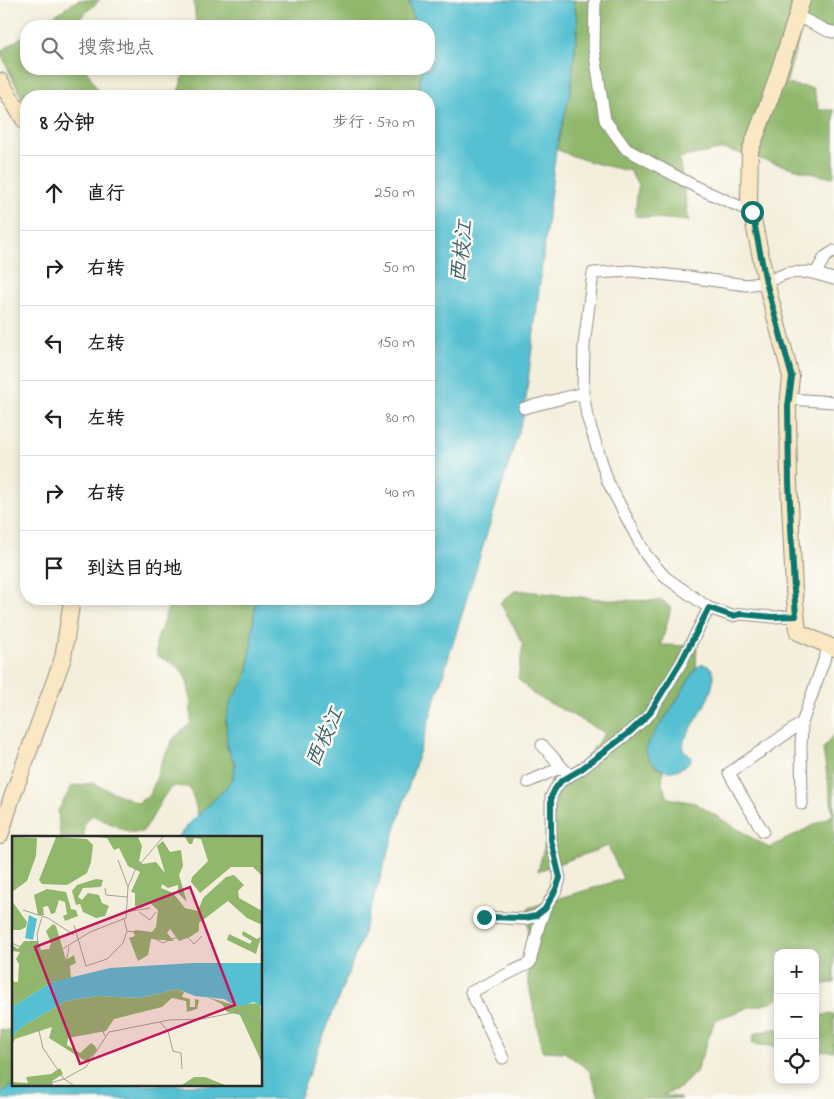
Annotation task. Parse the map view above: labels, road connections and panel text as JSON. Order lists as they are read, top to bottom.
{
  "water": ["西枝江"],
  "page": {
    "search": "搜索地点",
    "heading": ["8 分钟", "步行 · 570 m"],
    "list": [
      ["直行", "250 m"],
      ["右转", "50 m"],
      ["左转", "150 m"],
      ["左转", "80 m"],
      ["右转", "40 m"],
      "到达目的地"
    ],
    "map_buttons": ["+", "−"]
  }
}
